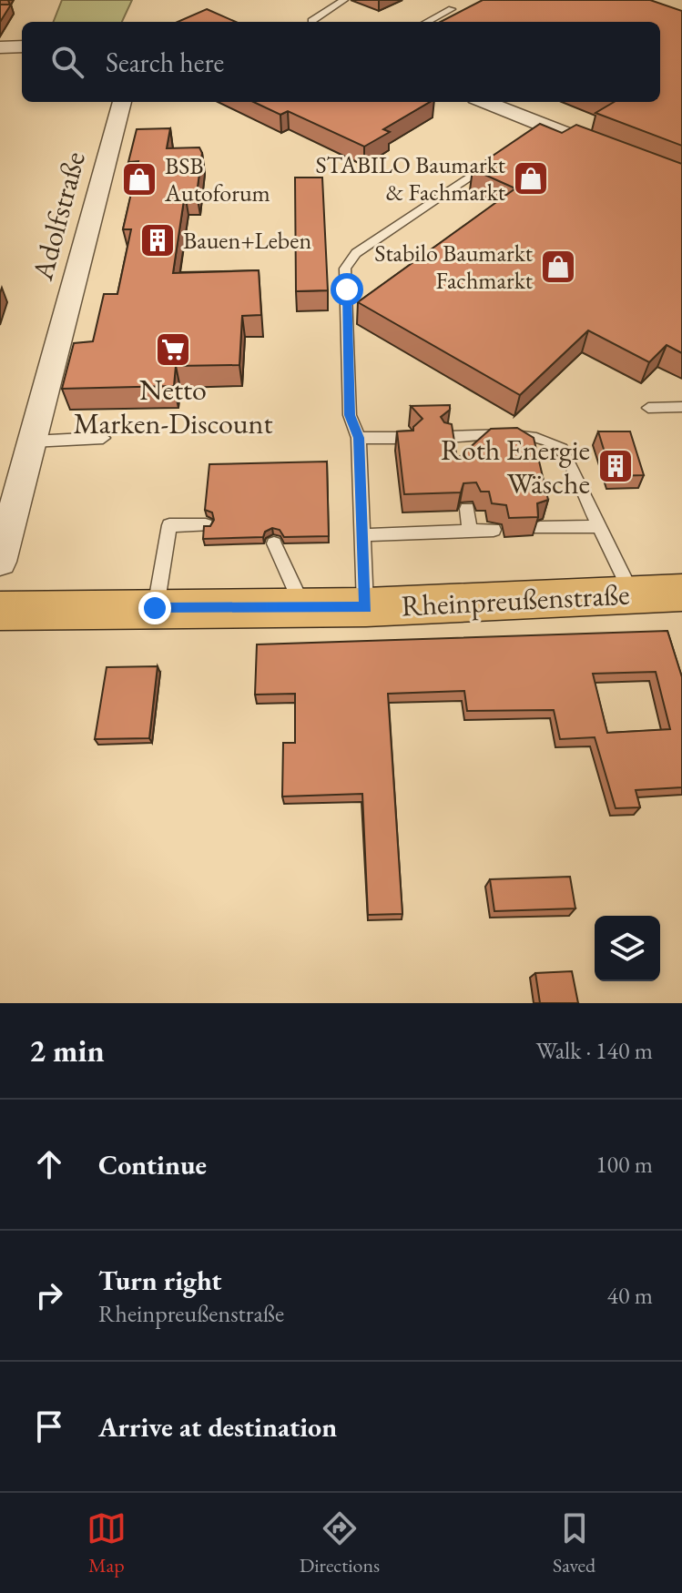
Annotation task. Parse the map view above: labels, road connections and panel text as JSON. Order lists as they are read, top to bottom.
{
  "streets": {
    "main road": ["Rheinpreußenstraße"],
    "street": ["Adolfstraße"]
  },
  "places": {
    "shop": ["STABILO Baumarkt & Fachmarkt", "BSB Autoforum", "Stabilo Baumarkt Fachmarkt"],
    "building": ["Bauen+Leben", "Roth Energie Wäsche"],
    "supermarket": ["Netto Marken-Discount"]
  },
  "page": {
    "search": "Search here",
    "heading": ["2 min", "Walk · 140 m"],
    "list": [
      ["Continue", "100 m"],
      ["Turn right", "Rheinpreußenstraße", "40 m"],
      "Arrive at destination"
    ],
    "nav": ["Map", "Directions", "Saved"]
  }
}
